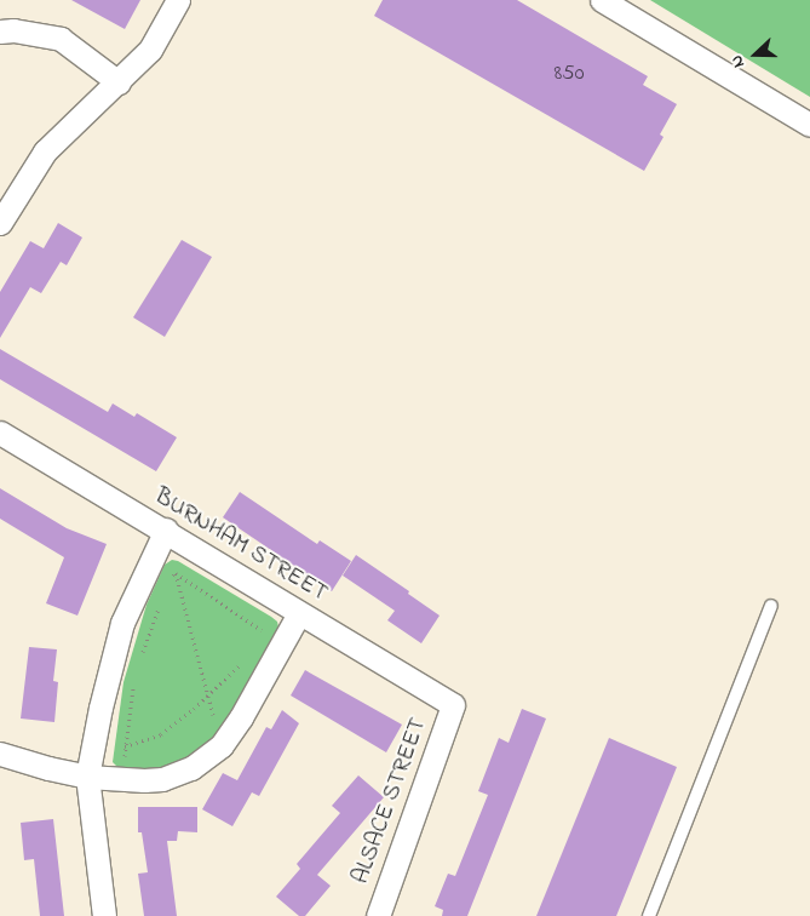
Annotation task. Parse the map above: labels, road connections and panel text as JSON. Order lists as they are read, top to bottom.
{
  "streets": {
    "street": ["BURNHAM STREET", "ALSACE STREET"]
  },
  "crossings": [
    ["BURNHAM STREET", "ALSACE STREET"]
  ],
  "house_numbers": ["850"],
  "north": "left"
}
